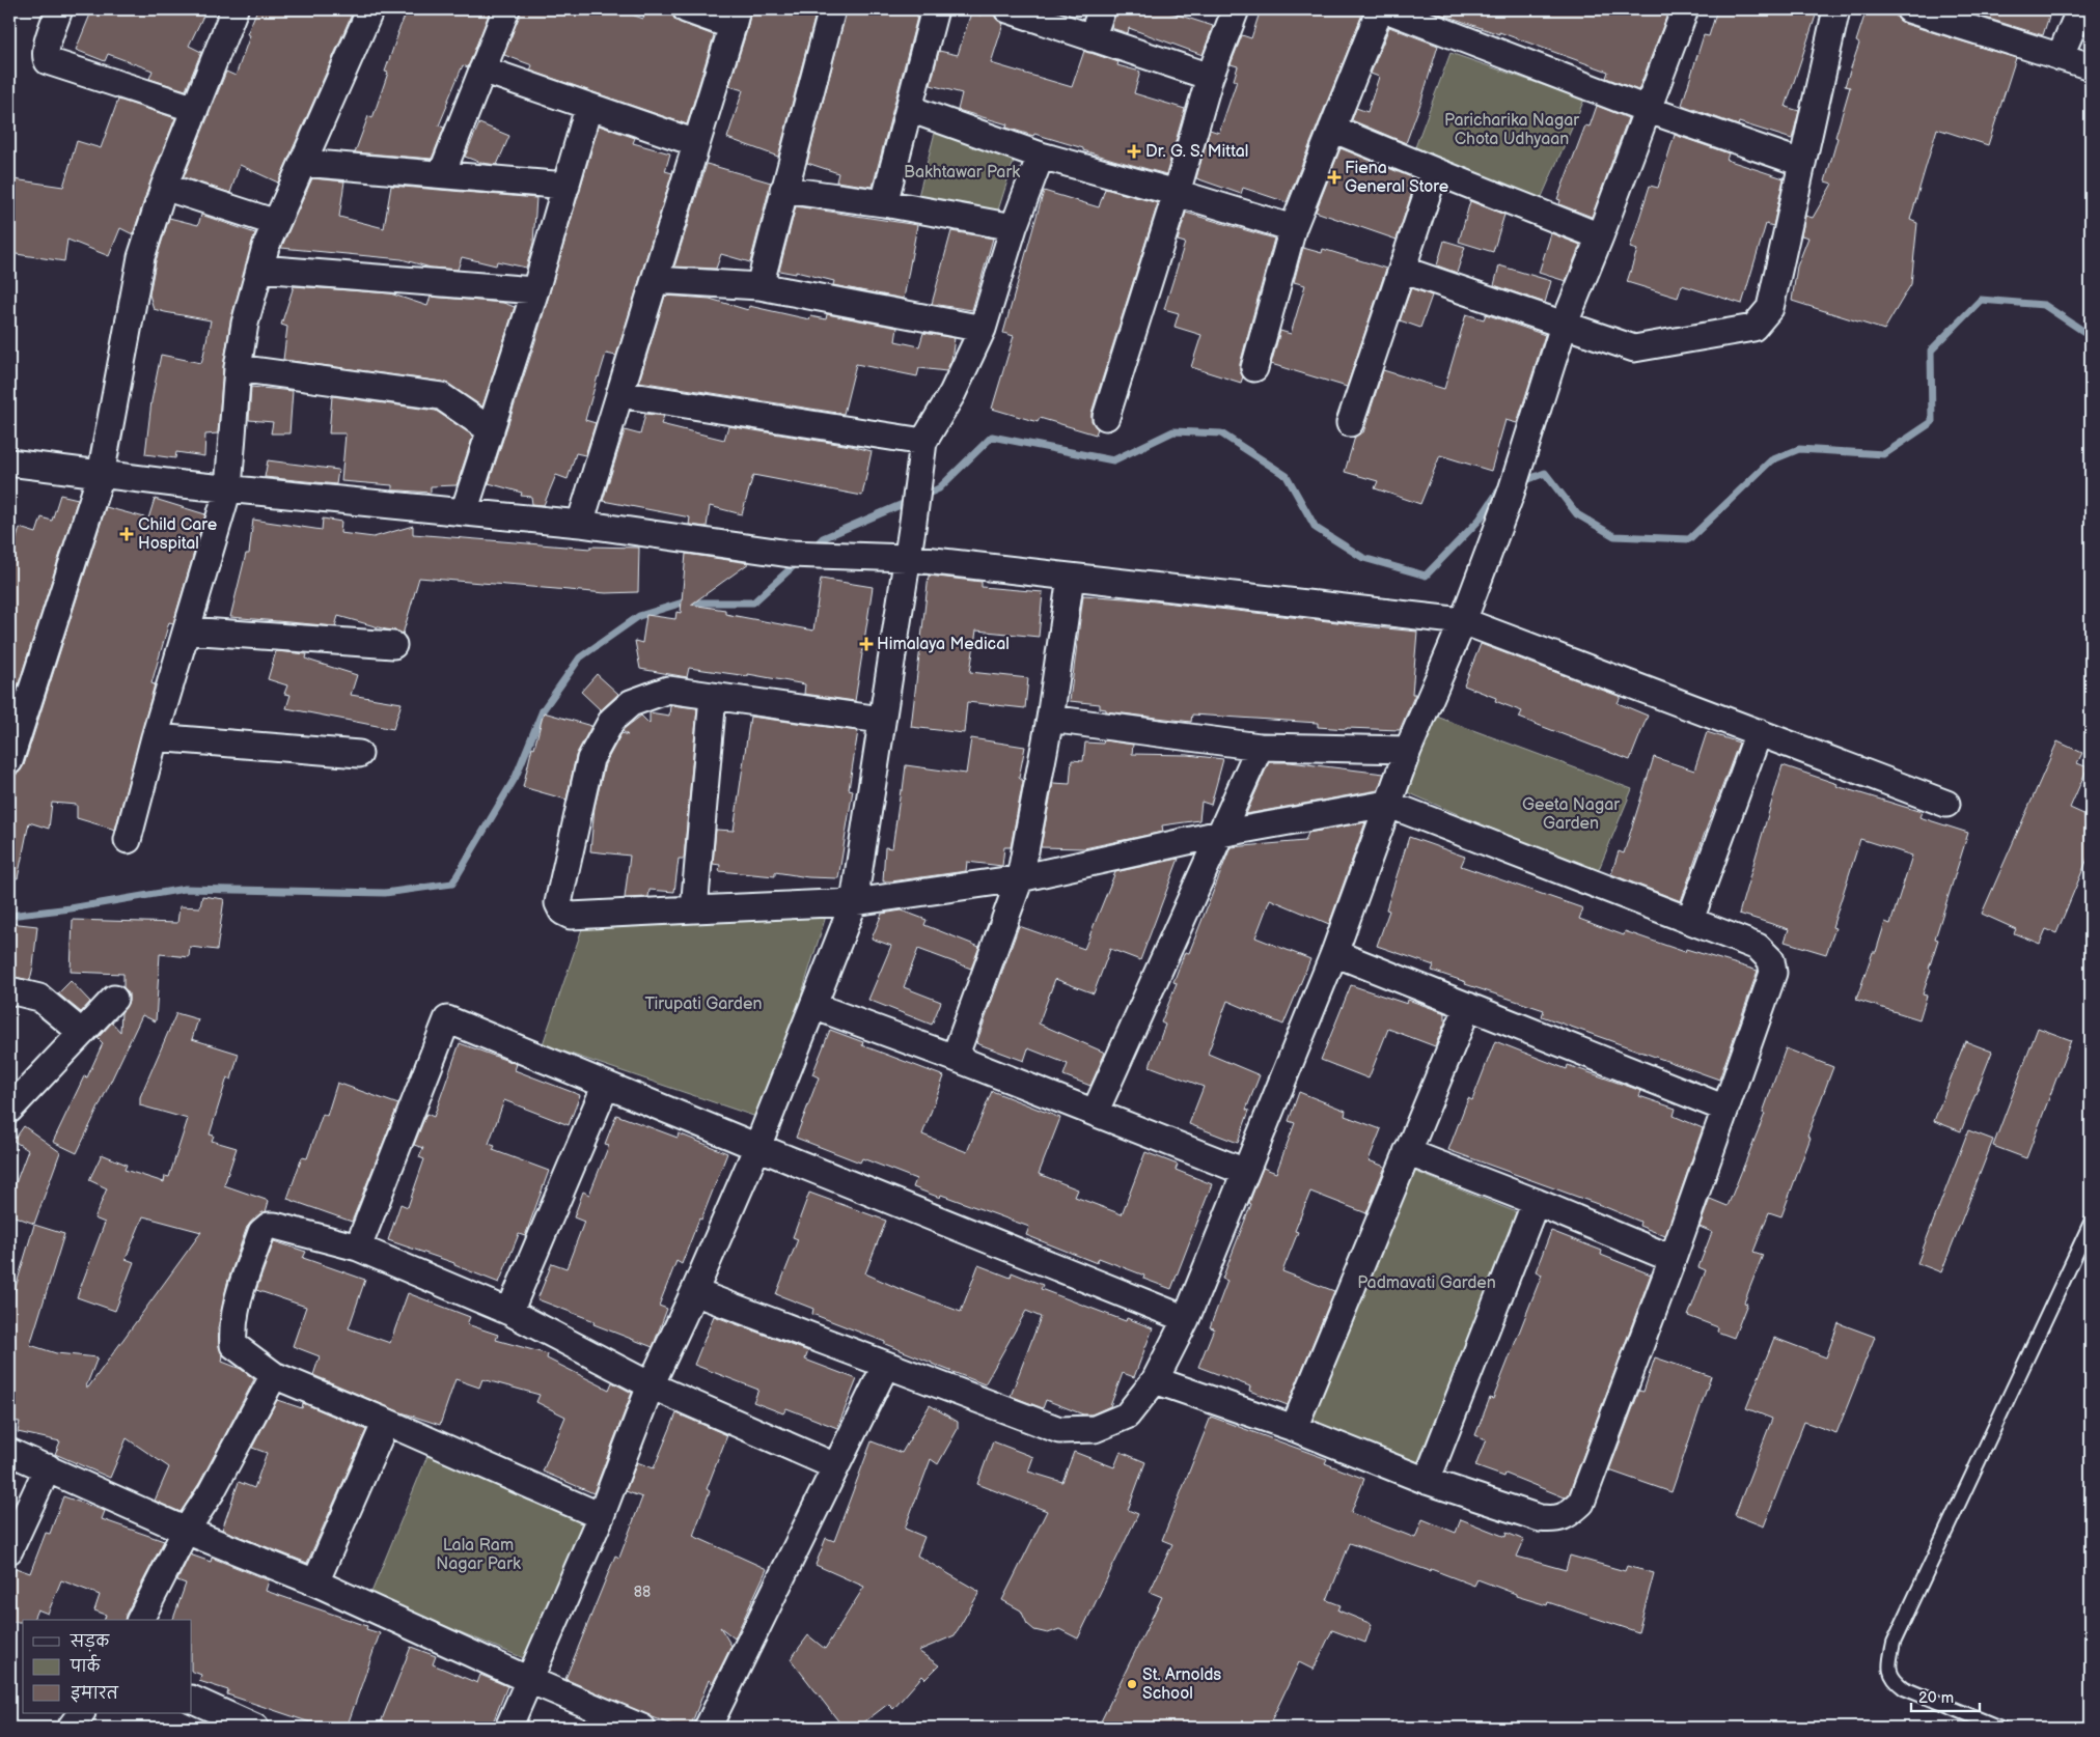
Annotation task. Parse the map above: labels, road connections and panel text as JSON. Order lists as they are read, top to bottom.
{
  "parks": [
    "Paricharika Nagar Chota Udhyaan",
    "Bakhtawar Park",
    "Geeta Nagar Garden",
    "Tirupati Garden",
    "Padmavati Garden",
    "Lala Ram Nagar Park"
  ],
  "places": {
    "health": [
      "Dr. G. S. Mittal",
      "Fiena General Store",
      "Child Care Hospital",
      "Himalaya Medical"
    ],
    "other": ["St. Arnolds School"]
  },
  "house_numbers": ["88"],
  "legend": ["सड़क", "पार्क", "इमारत"],
  "scale_bar": "20 m"
}
